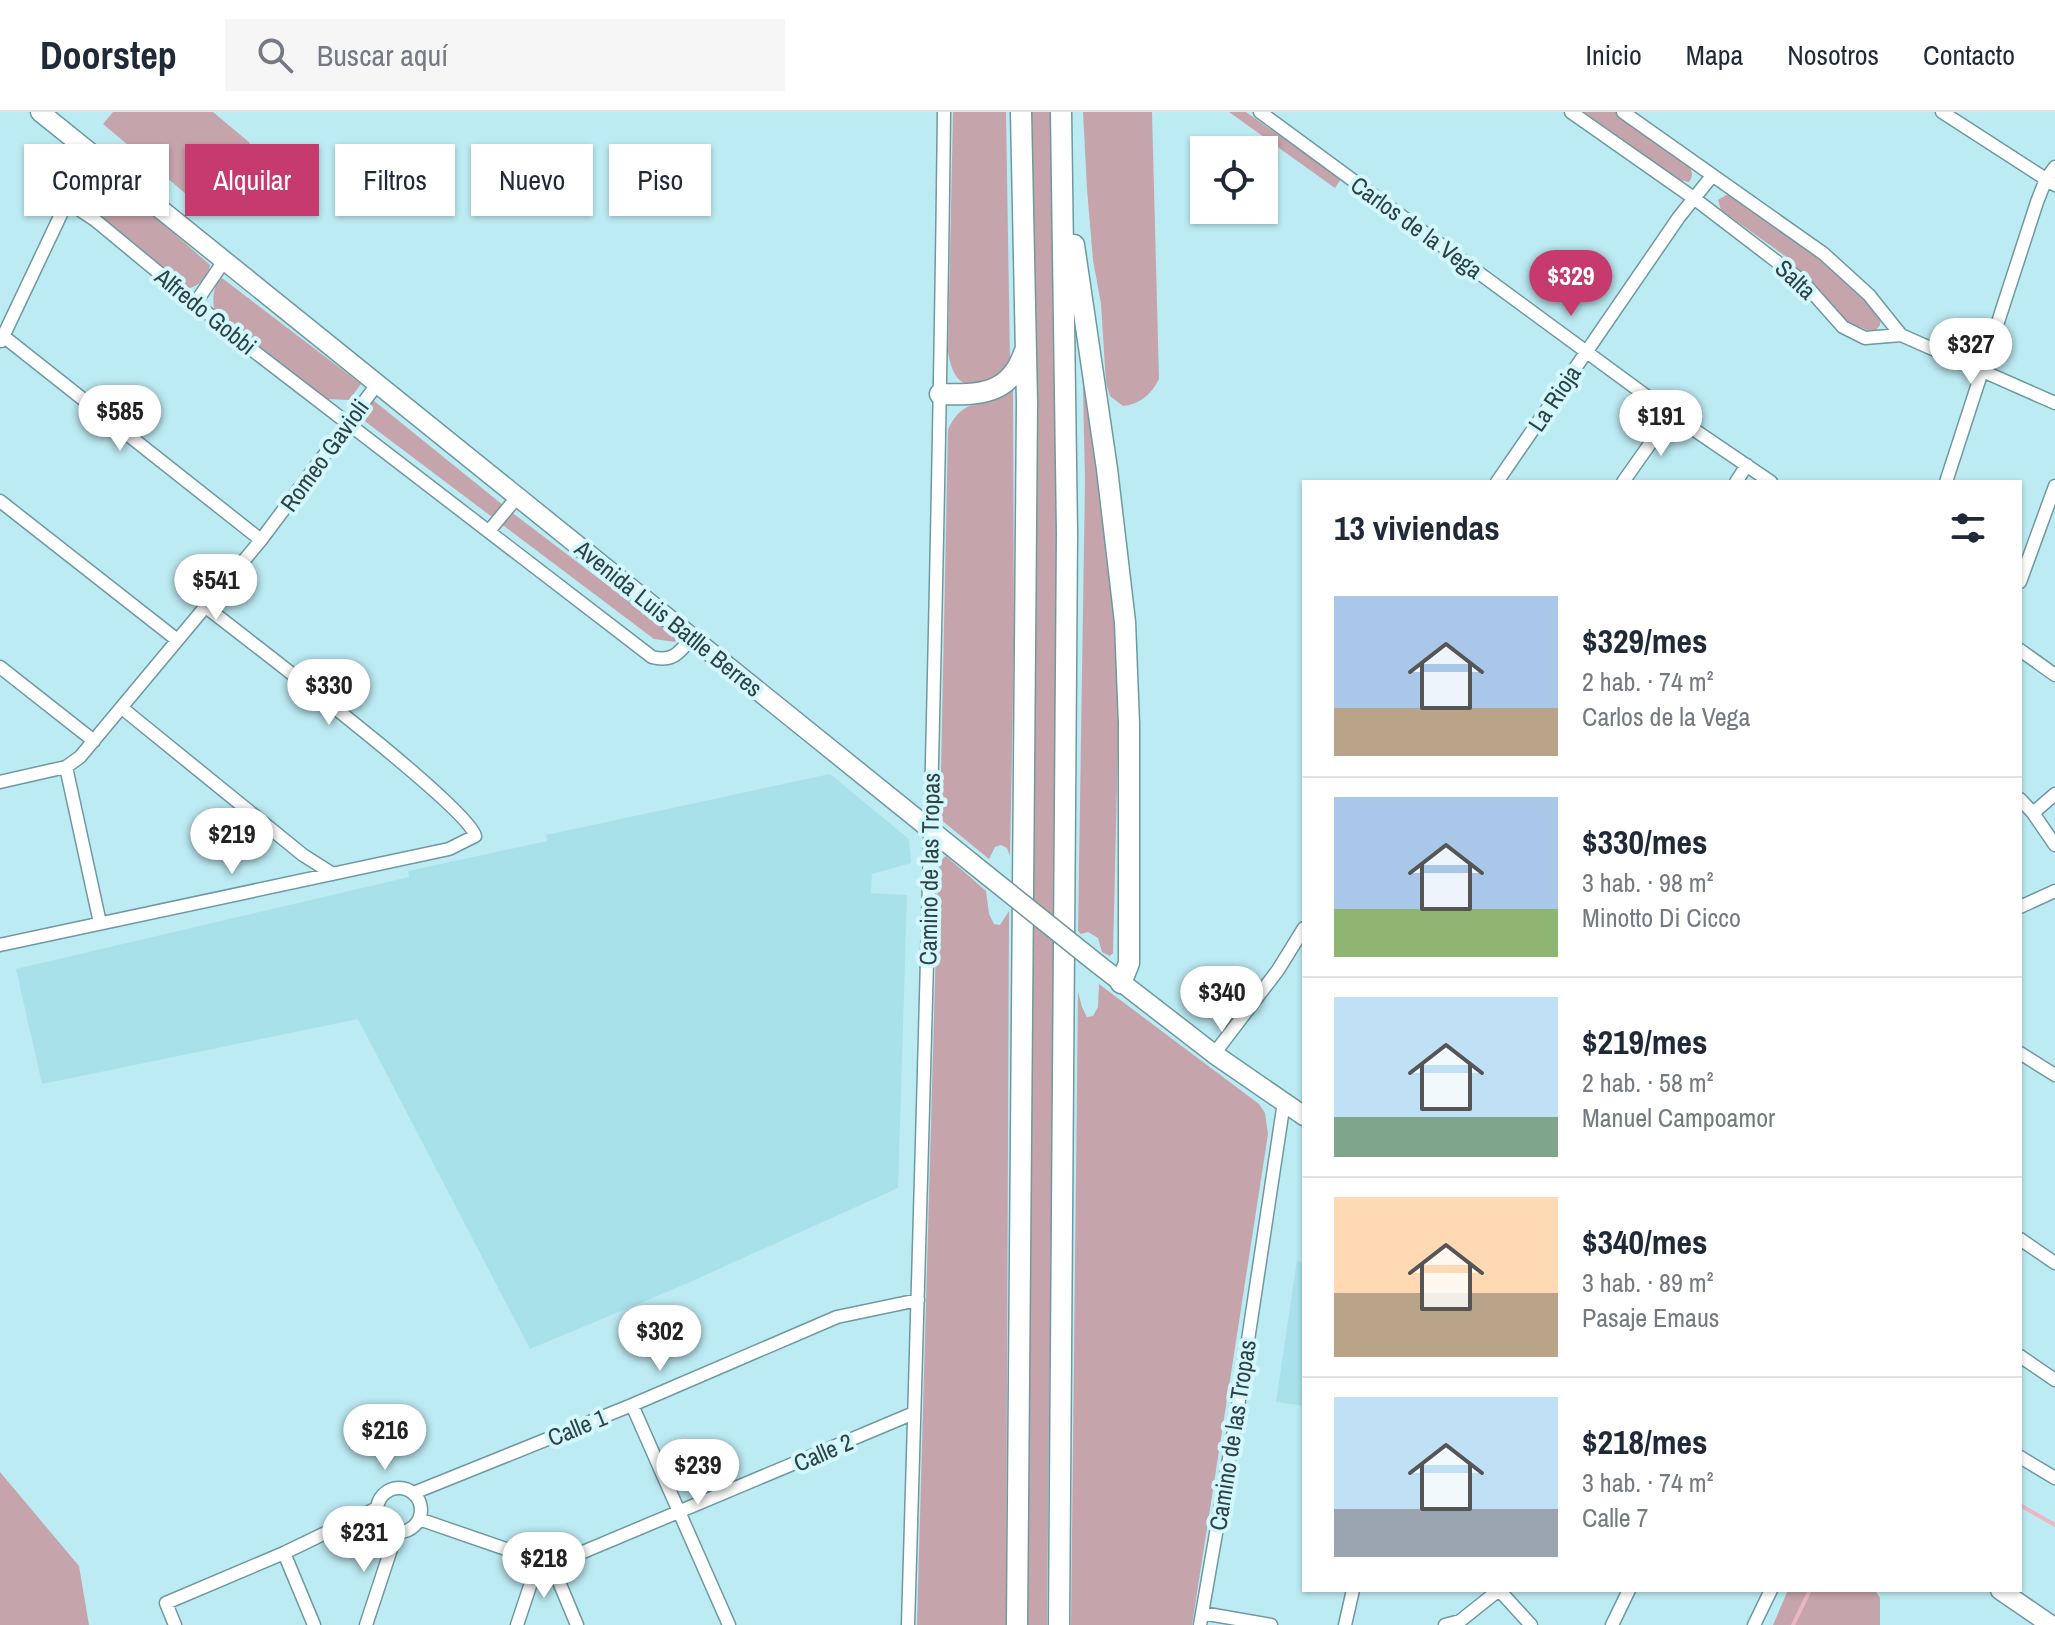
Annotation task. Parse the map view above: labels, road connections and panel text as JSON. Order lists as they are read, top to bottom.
{
  "streets": {
    "main road": ["Avenida Luis Batlle Berres"],
    "street": [
      "Carlos de la Vega",
      "Salta",
      "Alfredo Gobbi",
      "La Rioja",
      "Romeo Gavioli",
      "Camino de las Tropas",
      "Calle 1",
      "Calle 2"
    ]
  },
  "crossings": [
    ["Carlos de la Vega", "La Rioja"],
    ["Salta", "La Rioja"],
    ["Alfredo Gobbi", "Romeo Gavioli"],
    ["Alfredo Gobbi", "Avenida Luis Batlle Berres"],
    ["Romeo Gavioli", "Avenida Luis Batlle Berres"],
    ["Avenida Luis Batlle Berres", "Camino de las Tropas"],
    ["Camino de las Tropas", "Calle 1"],
    ["Camino de las Tropas", "Calle 2"]
  ],
  "page": {
    "header": "Doorstep",
    "search": "Buscar aquí",
    "nav": [
      "Inicio",
      "Mapa",
      "Nosotros",
      "Contacto"
    ],
    "chip": [
      "Comprar",
      "Alquilar",
      "Filtros",
      "Nuevo",
      "Piso"
    ],
    "price": [
      "$329",
      "$327",
      "$585",
      "$191",
      "$541",
      "$330",
      "$219",
      "$340",
      "$302",
      "$216",
      "$239",
      "$231",
      "$218"
    ],
    "heading": "13 viviendas",
    "list": [
      {
        "name": "$329/mes",
        "note": "2 hab. · 74 m² · Carlos de la Vega"
      },
      {
        "name": "$330/mes",
        "note": "3 hab. · 98 m² · Minotto Di Cicco"
      },
      {
        "name": "$219/mes",
        "note": "2 hab. · 58 m² · Manuel Campoamor"
      },
      {
        "name": "$340/mes",
        "note": "3 hab. · 89 m² · Pasaje Emaus"
      },
      {
        "name": "$218/mes",
        "note": "3 hab. · 74 m² · Calle 7"
      }
    ]
  }
}
